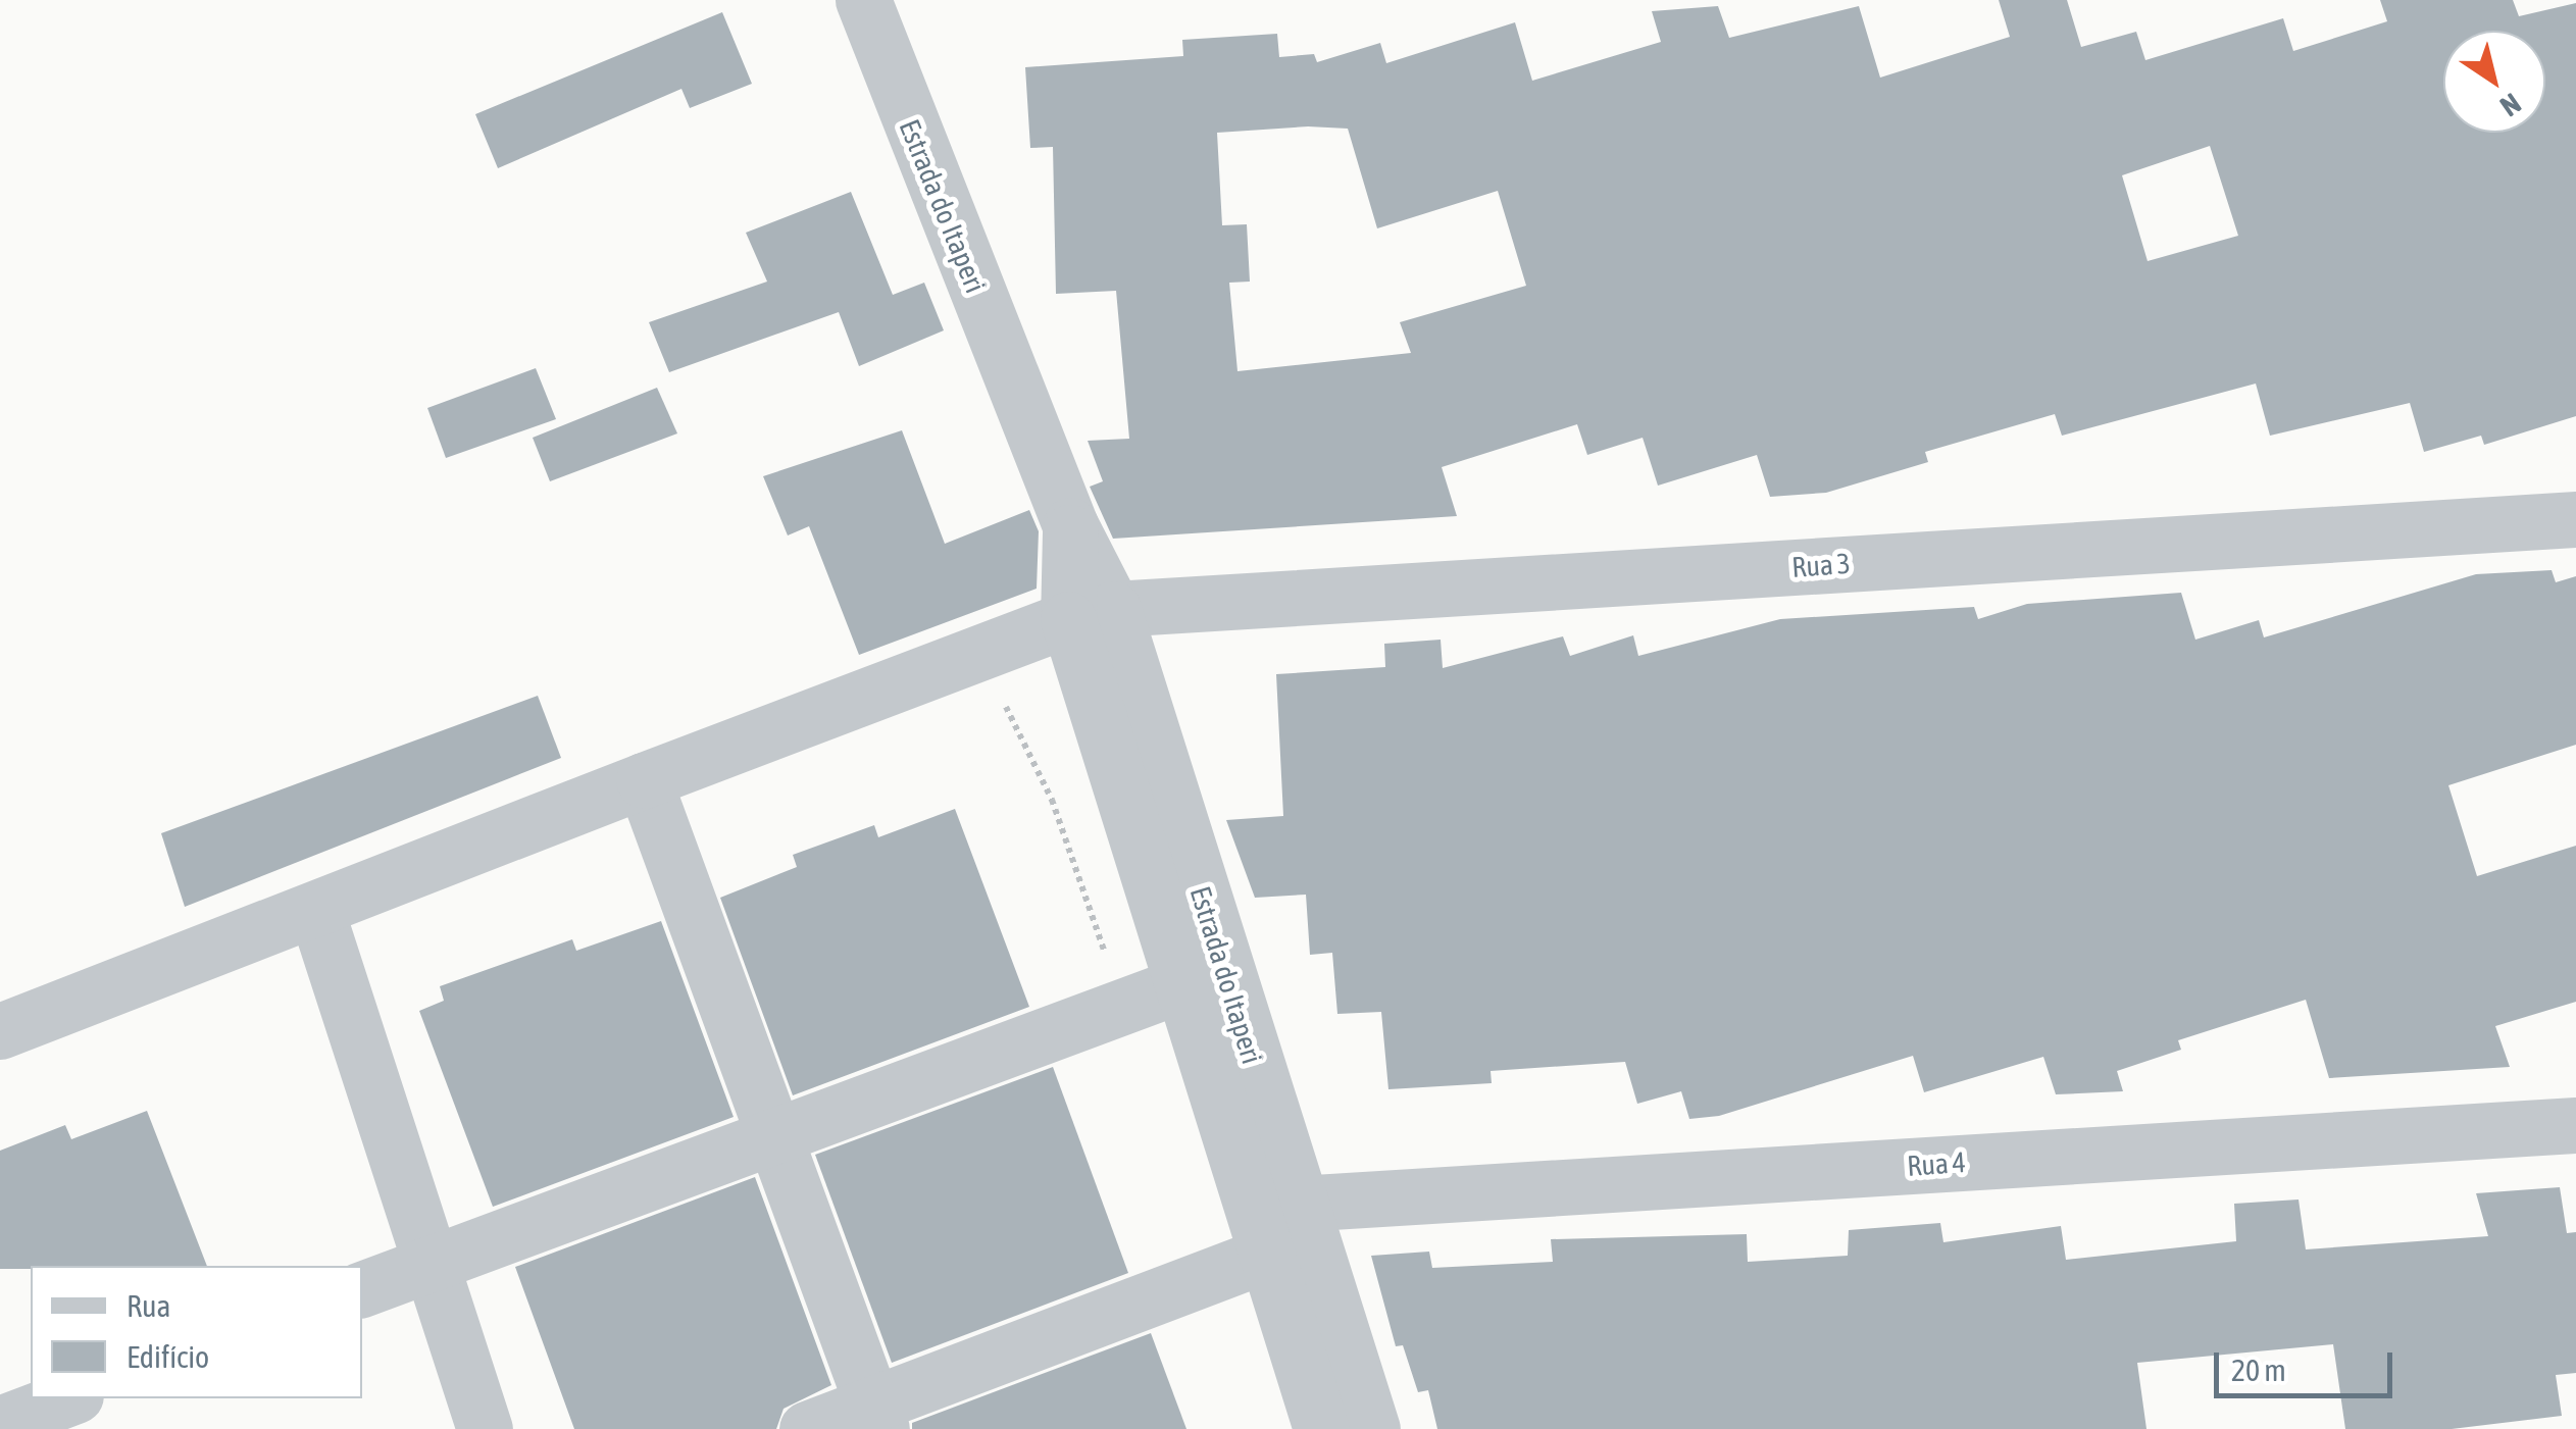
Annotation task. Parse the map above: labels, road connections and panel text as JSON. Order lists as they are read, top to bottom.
{
  "streets": {
    "street": ["Estrada do Itaperi", "Rua 3", "Rua 4"]
  },
  "crossings": [
    ["Estrada do Itaperi", "Rua 3"],
    ["Estrada do Itaperi", "Rua 4"]
  ],
  "legend": ["Rua", "Edifício"],
  "scale_bar": "20 m",
  "north": "bottom right"
}
